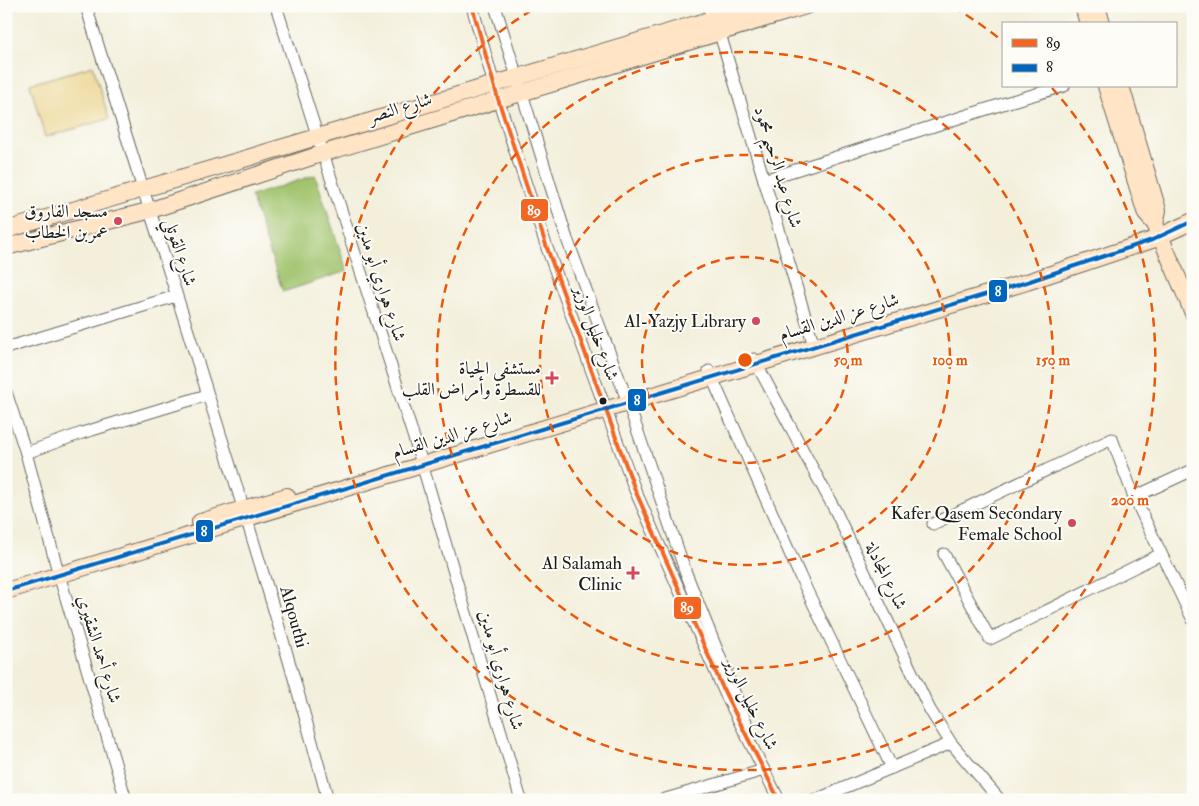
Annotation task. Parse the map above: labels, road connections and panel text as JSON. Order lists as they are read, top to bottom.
{
  "streets": {
    "main road": ["شارع النصر", "شارع عز الدين القسام"],
    "street": [
      "شارع عبد الرحيم محمود",
      "شارع القوتلي",
      "شارع هواري أبو مدين",
      "شارع خليل الوزير",
      "شارع المجادلة",
      "Alqouthi",
      "شارع أحمد الشقيري"
    ]
  },
  "crossings": [
    ["شارع النصر", "شارع عبد الرحيم محمود"],
    ["شارع النصر", "شارع القوتلي"],
    ["شارع النصر", "شارع هواري أبو مدين"],
    ["شارع النصر", "شارع خليل الوزير"],
    ["شارع عبد الرحيم محمود", "شارع عز الدين القسام"],
    ["شارع القوتلي", "شارع عز الدين القسام"],
    ["شارع القوتلي", "Alqouthi"],
    ["شارع هواري أبو مدين", "شارع عز الدين القسام"],
    ["شارع عز الدين القسام", "شارع خليل الوزير"],
    ["شارع عز الدين القسام", "شارع المجادلة"],
    ["شارع عز الدين القسام", "Alqouthi"],
    ["شارع عز الدين القسام", "شارع أحمد الشقيري"]
  ],
  "places": {
    "other": ["مسجد الفاروق عمربن الخطاب", "Al-Yazjy Library", "Kafer Qasem Secondary Female School"],
    "health": ["مستشفى الحياة للقسطرة وأمراض القلب", "Al Salamah Clinic"]
  },
  "lines": ["transit line 89", "transit line 8"],
  "legend": ["89", "8"],
  "rings": [
    "50 m",
    "100 m",
    "150 m",
    "200 m"
  ]
}
